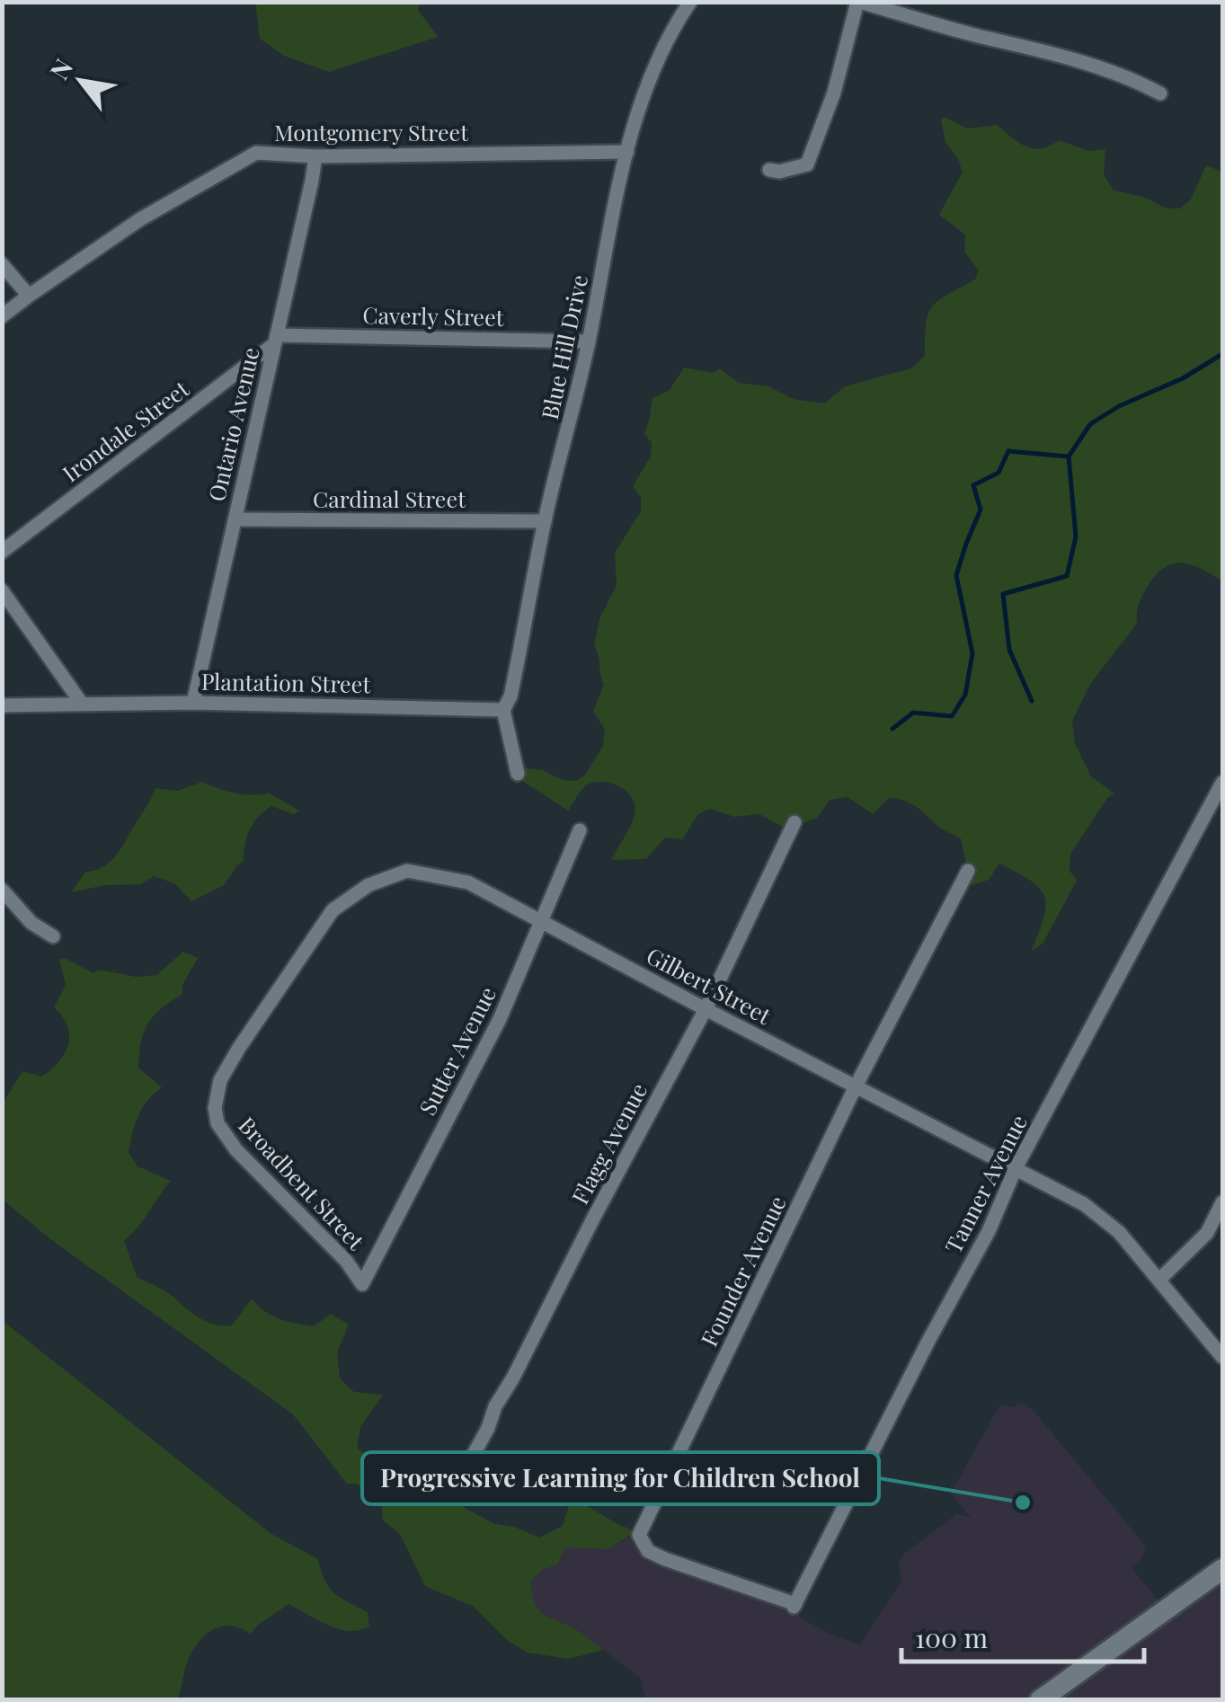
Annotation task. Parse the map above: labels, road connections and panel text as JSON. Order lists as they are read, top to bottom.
{
  "streets": {
    "street": [
      "Montgomery Street",
      "Caverly Street",
      "Blue Hill Drive",
      "Ontario Avenue",
      "Irondale Street",
      "Cardinal Street",
      "Plantation Street",
      "Gilbert Street",
      "Sutter Avenue",
      "Flagg Avenue",
      "Broadbent Street",
      "Tanner Avenue",
      "Founder Avenue"
    ]
  },
  "crossings": [
    ["Montgomery Street", "Blue Hill Drive"],
    ["Montgomery Street", "Ontario Avenue"],
    ["Caverly Street", "Blue Hill Drive"],
    ["Caverly Street", "Ontario Avenue"],
    ["Caverly Street", "Irondale Street"],
    ["Blue Hill Drive", "Cardinal Street"],
    ["Blue Hill Drive", "Plantation Street"],
    ["Ontario Avenue", "Irondale Street"],
    ["Ontario Avenue", "Cardinal Street"],
    ["Ontario Avenue", "Plantation Street"],
    ["Gilbert Street", "Sutter Avenue"],
    ["Gilbert Street", "Flagg Avenue"],
    ["Gilbert Street", "Broadbent Street"],
    ["Gilbert Street", "Tanner Avenue"],
    ["Gilbert Street", "Founder Avenue"],
    ["Sutter Avenue", "Broadbent Street"],
    ["Tanner Avenue", "Founder Avenue"]
  ],
  "places": ["Progressive Learning for Children School"],
  "scale_bar": "100 m",
  "north": "top left"
}
